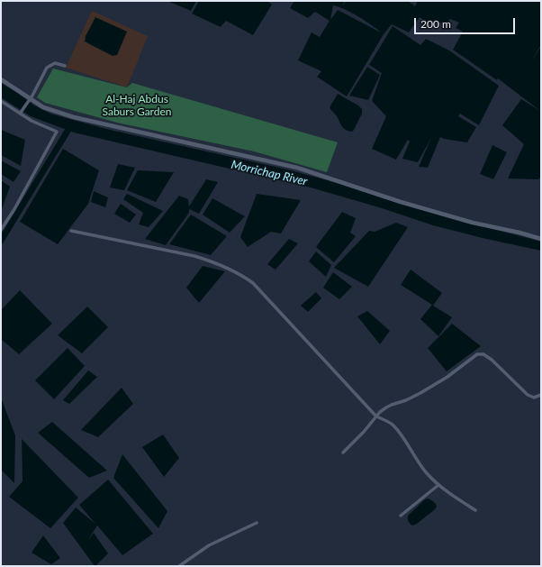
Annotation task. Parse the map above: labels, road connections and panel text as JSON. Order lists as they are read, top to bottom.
{
  "water": ["Morrichap River"],
  "parks": ["Al-Haj Abdus Saburs Garden"],
  "scale_bar": "200 m"
}
